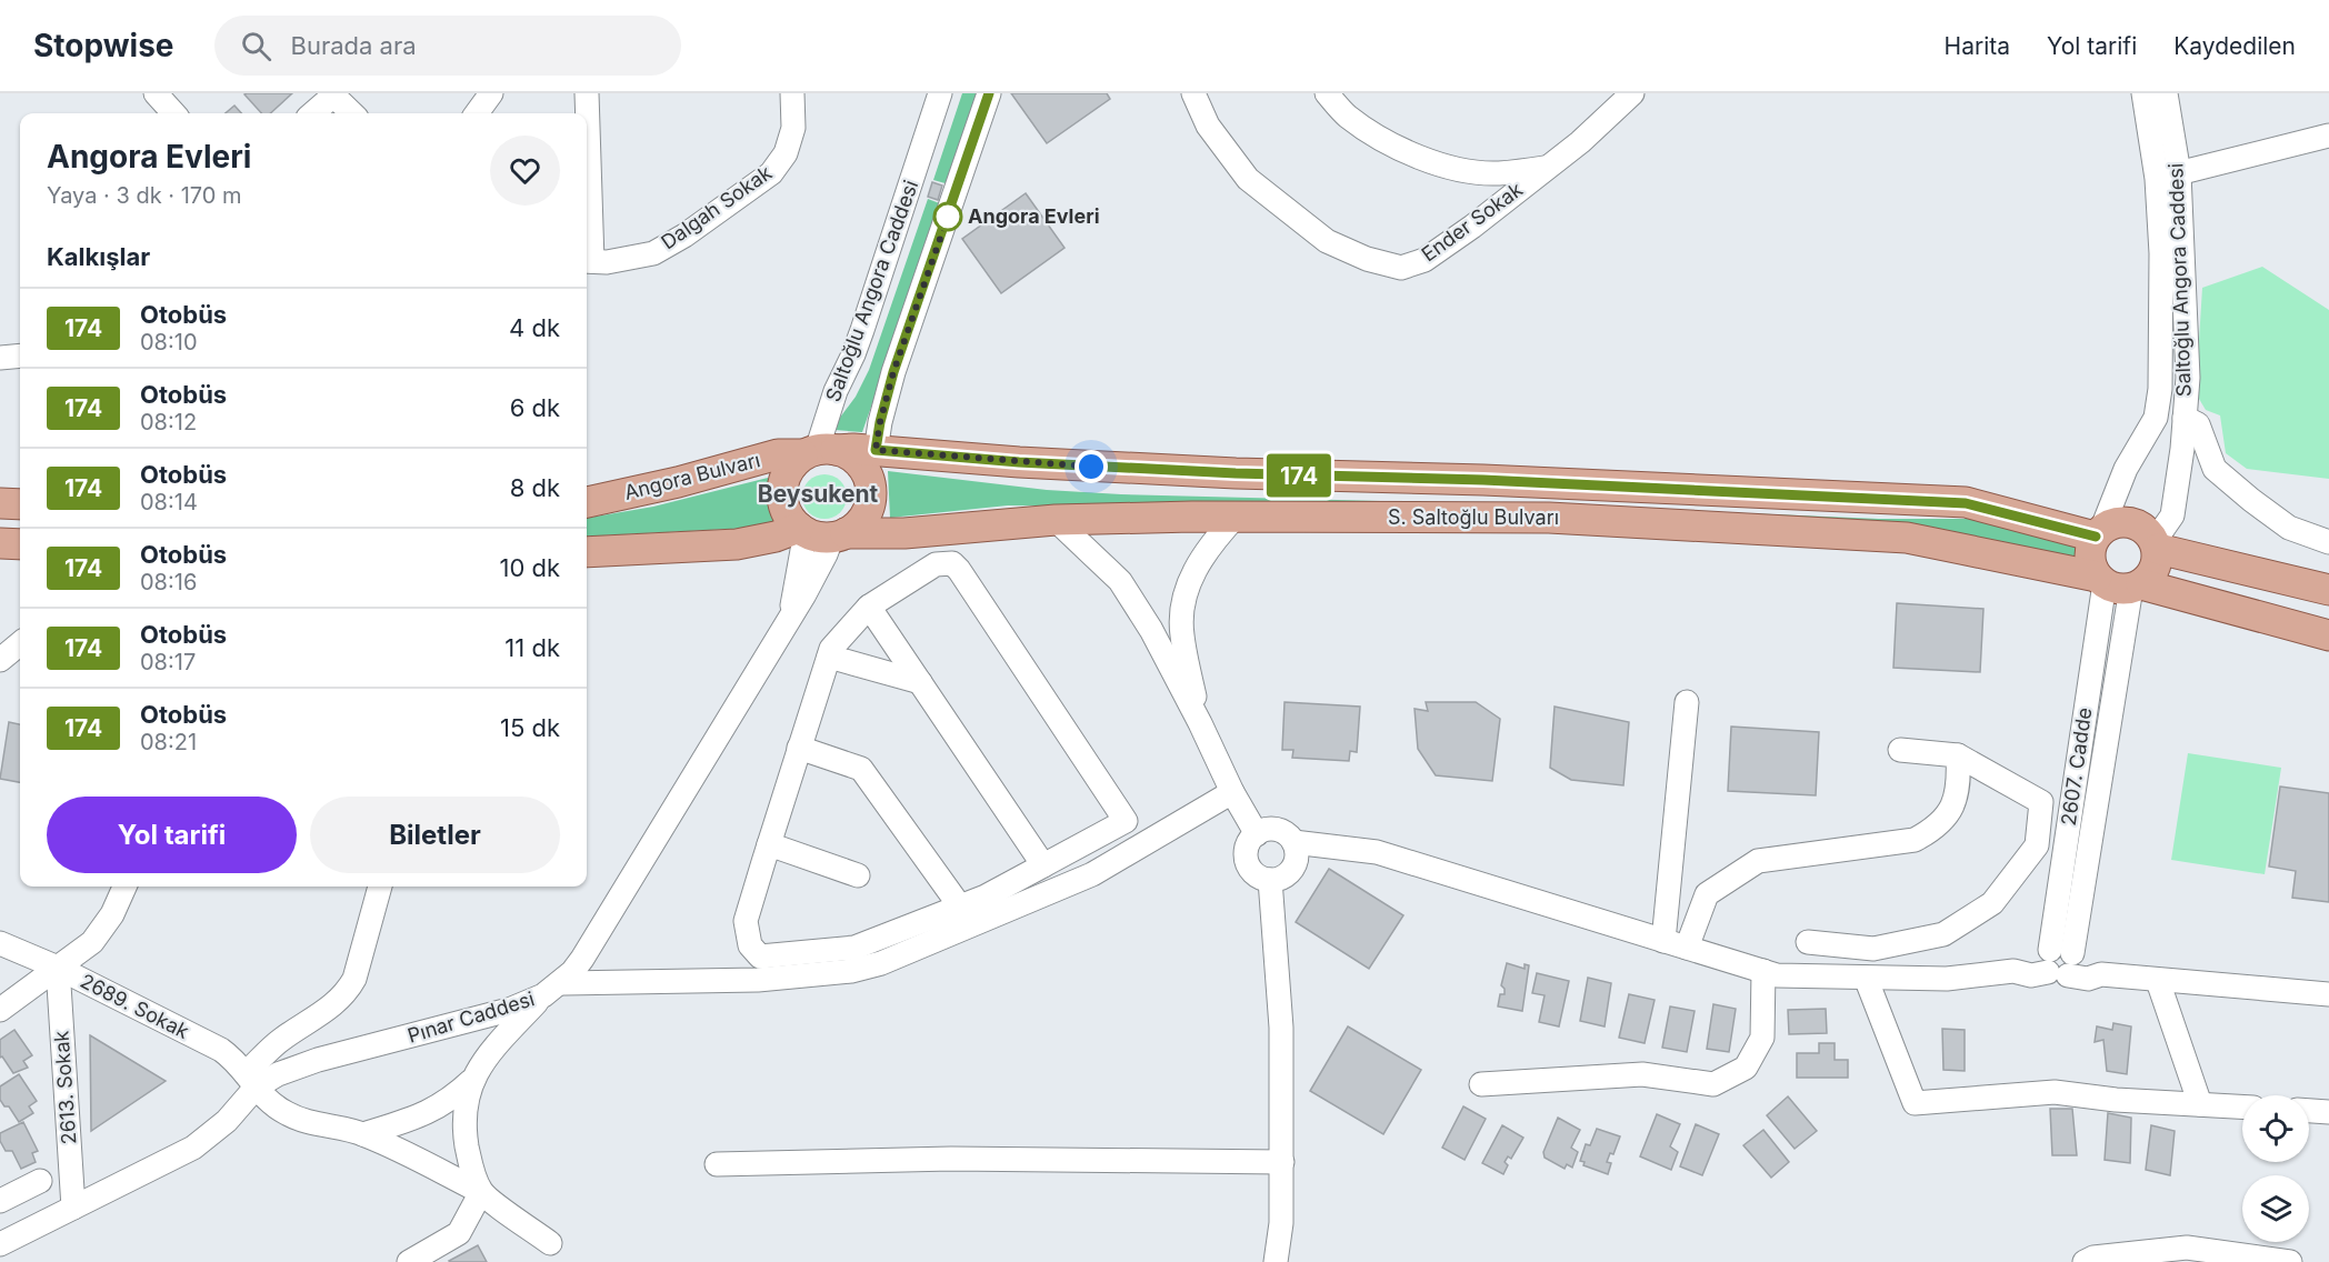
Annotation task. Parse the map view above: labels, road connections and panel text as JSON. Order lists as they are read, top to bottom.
{
  "streets": {
    "main road": ["Angora Bulvarı", "S. Saltoğlu Bulvarı"],
    "street": [
      "Dalgah Sokak",
      "Ender Sokak",
      "Saltoğlu Angora Caddesi",
      "2607. Cadde",
      "2689. Sokak",
      "Pınar Caddesi",
      "2613. Sokak"
    ]
  },
  "crossings": [
    ["Saltoğlu Angora Caddesi", "Angora Bulvarı"],
    ["Saltoğlu Angora Caddesi", "S. Saltoğlu Bulvarı"],
    ["Saltoğlu Angora Caddesi", "2607. Cadde"],
    ["Saltoğlu Angora Caddesi", "Pınar Caddesi"],
    ["Angora Bulvarı", "S. Saltoğlu Bulvarı"],
    ["Angora Bulvarı", "Pınar Caddesi"],
    ["S. Saltoğlu Bulvarı", "2607. Cadde"],
    ["S. Saltoğlu Bulvarı", "Pınar Caddesi"],
    ["2689. Sokak", "Pınar Caddesi"],
    ["2689. Sokak", "2613. Sokak"],
    ["Pınar Caddesi", "2613. Sokak"]
  ],
  "districts": ["Beysukent"],
  "places": ["Angora Evleri"],
  "lines": ["bus line 174"],
  "page": {
    "header": "Stopwise",
    "search": "Burada ara",
    "nav": ["Harita", "Yol tarifi", "Kaydedilen"],
    "on_map": "174",
    "heading": [
      ["Angora Evleri", "Yaya · 3 dk · 170 m"],
      "Kalkışlar"
    ],
    "list": [
      {
        "mark": "174",
        "name": "Otobüs",
        "note": "08:10",
        "value": "4 dk"
      },
      {
        "mark": "174",
        "name": "Otobüs",
        "note": "08:12",
        "value": "6 dk"
      },
      {
        "mark": "174",
        "name": "Otobüs",
        "note": "08:14",
        "value": "8 dk"
      },
      {
        "mark": "174",
        "name": "Otobüs",
        "note": "08:16",
        "value": "10 dk"
      },
      {
        "mark": "174",
        "name": "Otobüs",
        "note": "08:17",
        "value": "11 dk"
      },
      {
        "mark": "174",
        "name": "Otobüs",
        "note": "08:21",
        "value": "15 dk"
      }
    ],
    "buttons": ["Yol tarifi", "Biletler"]
  }
}
